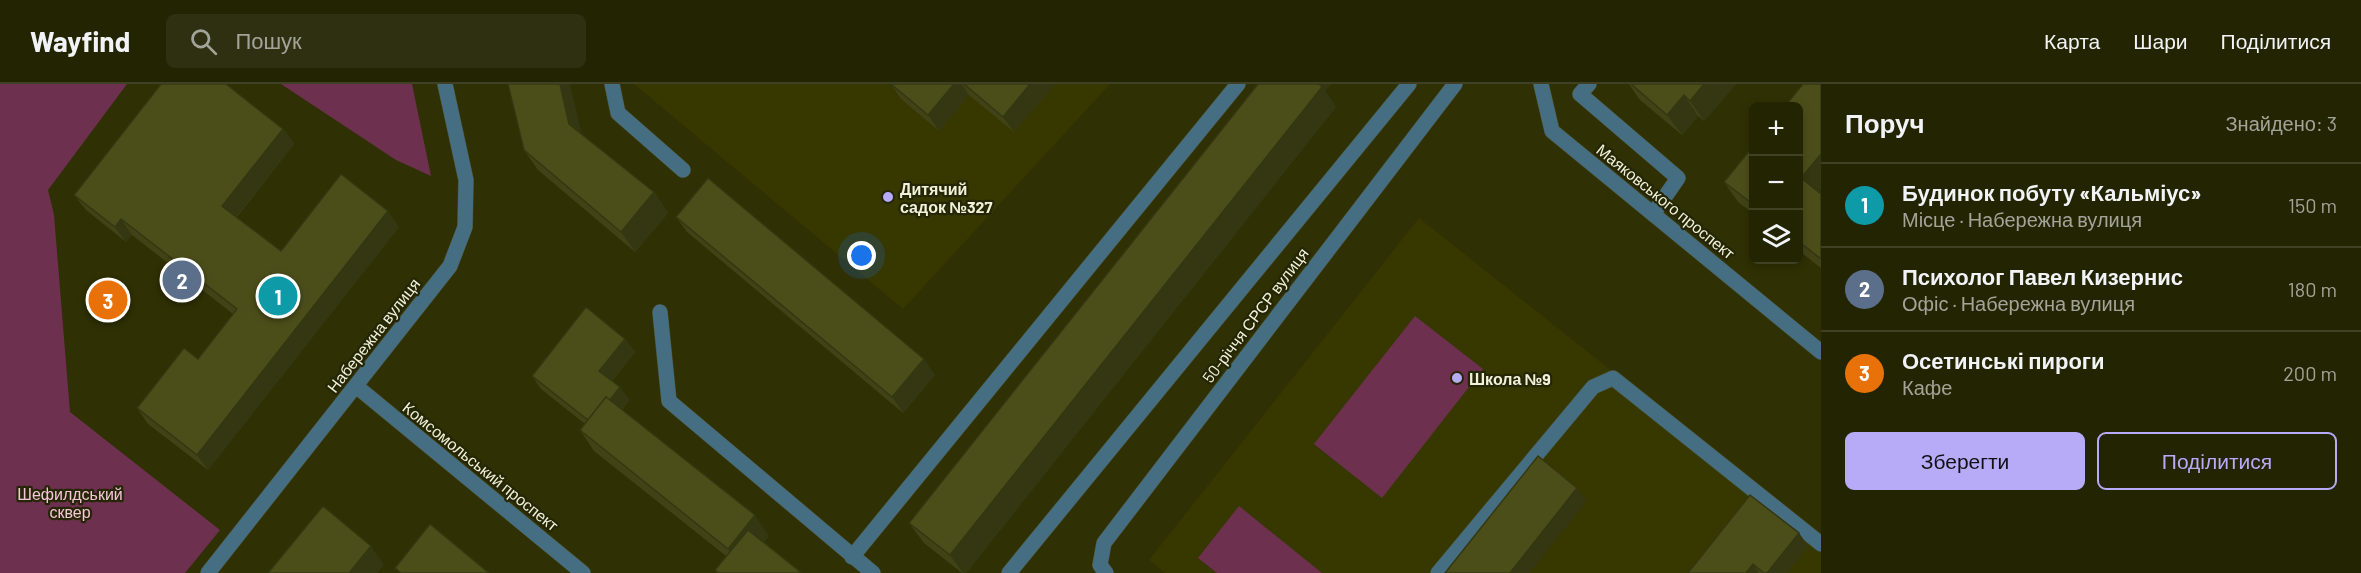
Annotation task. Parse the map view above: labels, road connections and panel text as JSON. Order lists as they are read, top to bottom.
{
  "streets": {
    "street": [
      "Маяковського проспект",
      "50-річчя СРСР вулиця",
      "Набережна вулиця",
      "Комсомольський проспект"
    ]
  },
  "crossings": [
    ["Набережна вулиця", "Комсомольський проспект"]
  ],
  "parks": ["Шефилдський сквер"],
  "places": ["Дитячий садок №327", "Школа №9"],
  "page": {
    "header": "Wayfind",
    "search": "Пошук",
    "nav": ["Карта", "Шари", "Поділитися"],
    "heading": ["Поруч", "Знайдено: 3"],
    "map_buttons": ["+", "−"],
    "list": [
      {
        "mark": "1",
        "name": "Будинок побуту «Кальміус»",
        "note": "Місце · Набережна вулиця",
        "value": "150 m"
      },
      {
        "mark": "2",
        "name": "Психолог Павел Кизернис",
        "note": "Офіс · Набережна вулиця",
        "value": "180 m"
      },
      {
        "mark": "3",
        "name": "Осетинські пироги",
        "note": "Кафе",
        "value": "200 m"
      }
    ],
    "pins": ["2", "1", "3"],
    "buttons": ["Зберегти", "Поділитися"]
  }
}
